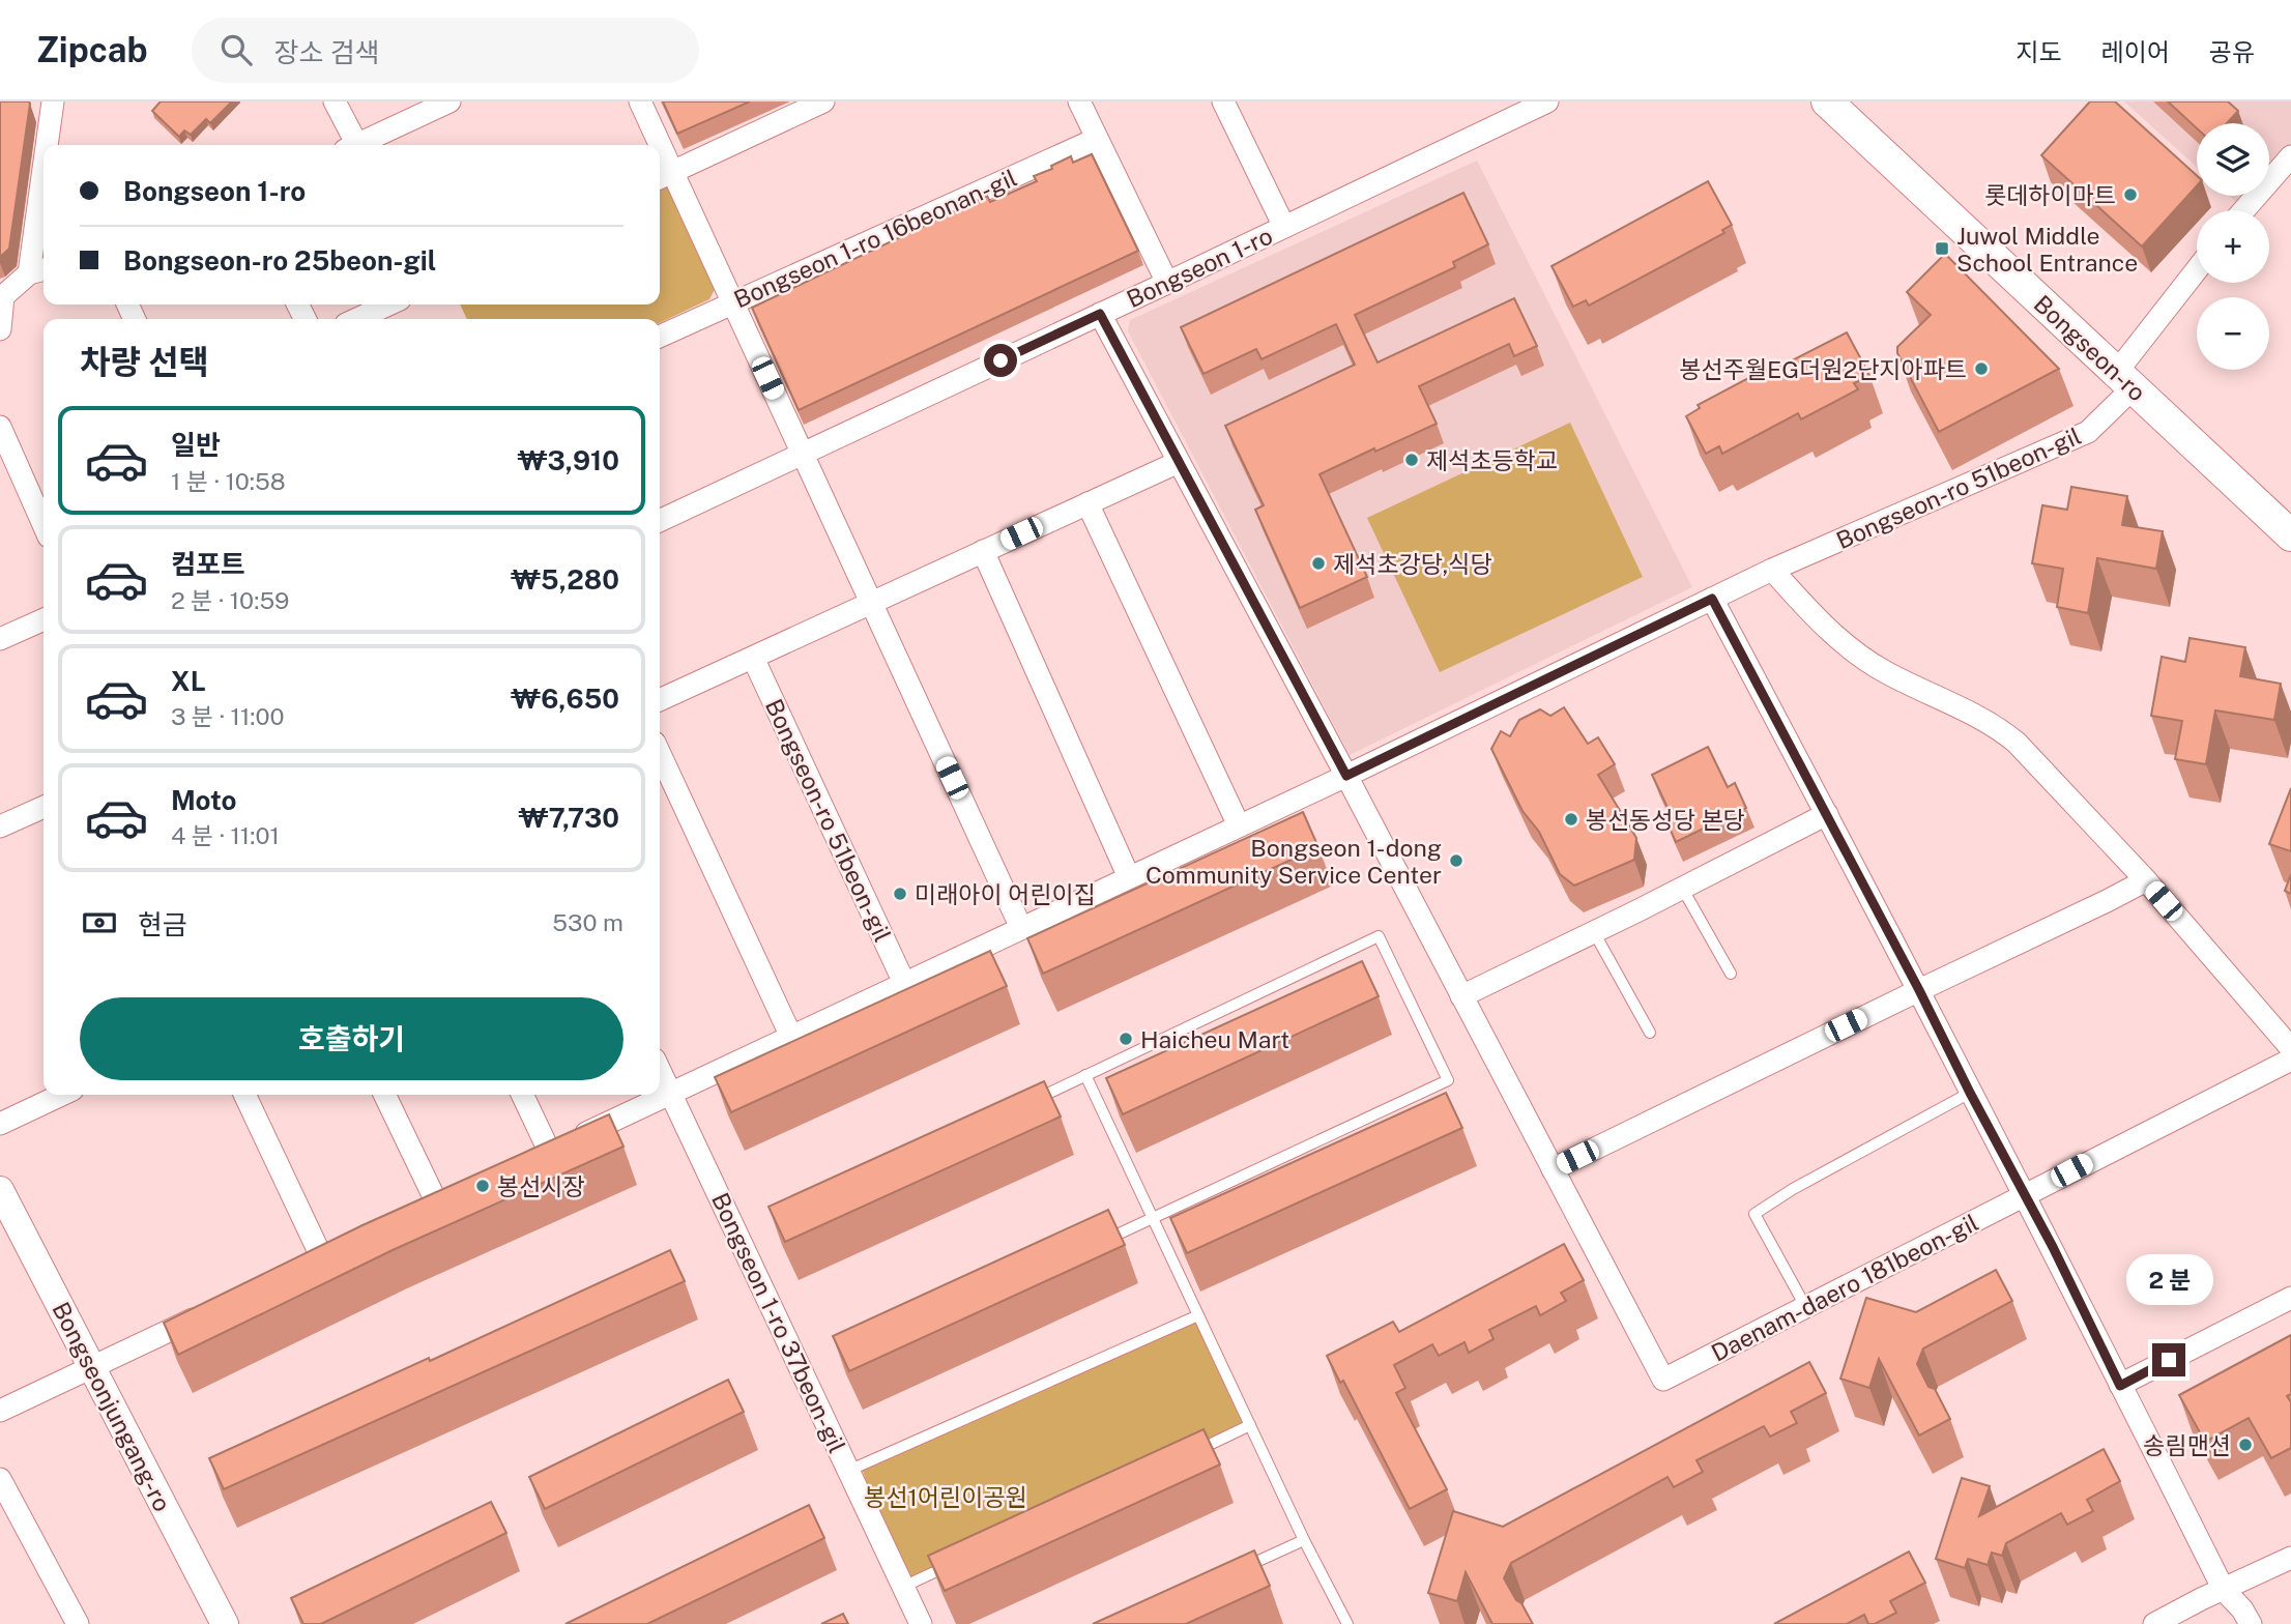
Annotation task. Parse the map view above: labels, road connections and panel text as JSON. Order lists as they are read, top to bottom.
{
  "streets": {
    "main road": ["Bongseon-ro"],
    "street": [
      "Bongseon 1-ro 16beonan-gil",
      "Bongseon 1-ro",
      "Bongseon-ro 51beon-gil",
      "Daenam-daero 181beon-gil",
      "Bongseon 1-ro 37beon-gil",
      "Bongseonjungang-ro"
    ]
  },
  "crossings": [
    ["Bongseon-ro", "Bongseon-ro 51beon-gil"],
    ["Bongseon-ro 51beon-gil", "Bongseon 1-ro 37beon-gil"]
  ],
  "parks": ["봉선1어린이공원"],
  "places": {
    "other": [
      "롯데하이마트",
      "봉선주월EG더원2단지아파트",
      "제석초등학교",
      "제석초강당,식당",
      "봉선동성당 본당",
      "Bongseon 1-dong Community Service Center",
      "미래아이 어린이집",
      "Haicheu Mart",
      "봉선시장",
      "송림맨션"
    ],
    "transit": ["Juwol Middle School Entrance"]
  },
  "page": {
    "header": "Zipcab",
    "search": "장소 검색",
    "nav": ["지도", "레이어", "공유"],
    "map_buttons": ["+", "−"],
    "banner": ["Bongseon 1-ro", "Bongseon-ro 25beon-gil"],
    "heading": "차량 선택",
    "list": [
      {
        "name": "일반",
        "note": "1 분 · 10:58",
        "value": "₩3,910"
      },
      {
        "name": "컴포트",
        "note": "2 분 · 10:59",
        "value": "₩5,280"
      },
      {
        "name": "XL",
        "note": "3 분 · 11:00",
        "value": "₩6,650"
      },
      {
        "name": "Moto",
        "note": "4 분 · 11:01",
        "value": "₩7,730"
      }
    ],
    "pay": ["현금", "530 m"],
    "buttons": "호출하기",
    "bubble": "2 분"
  }
}
